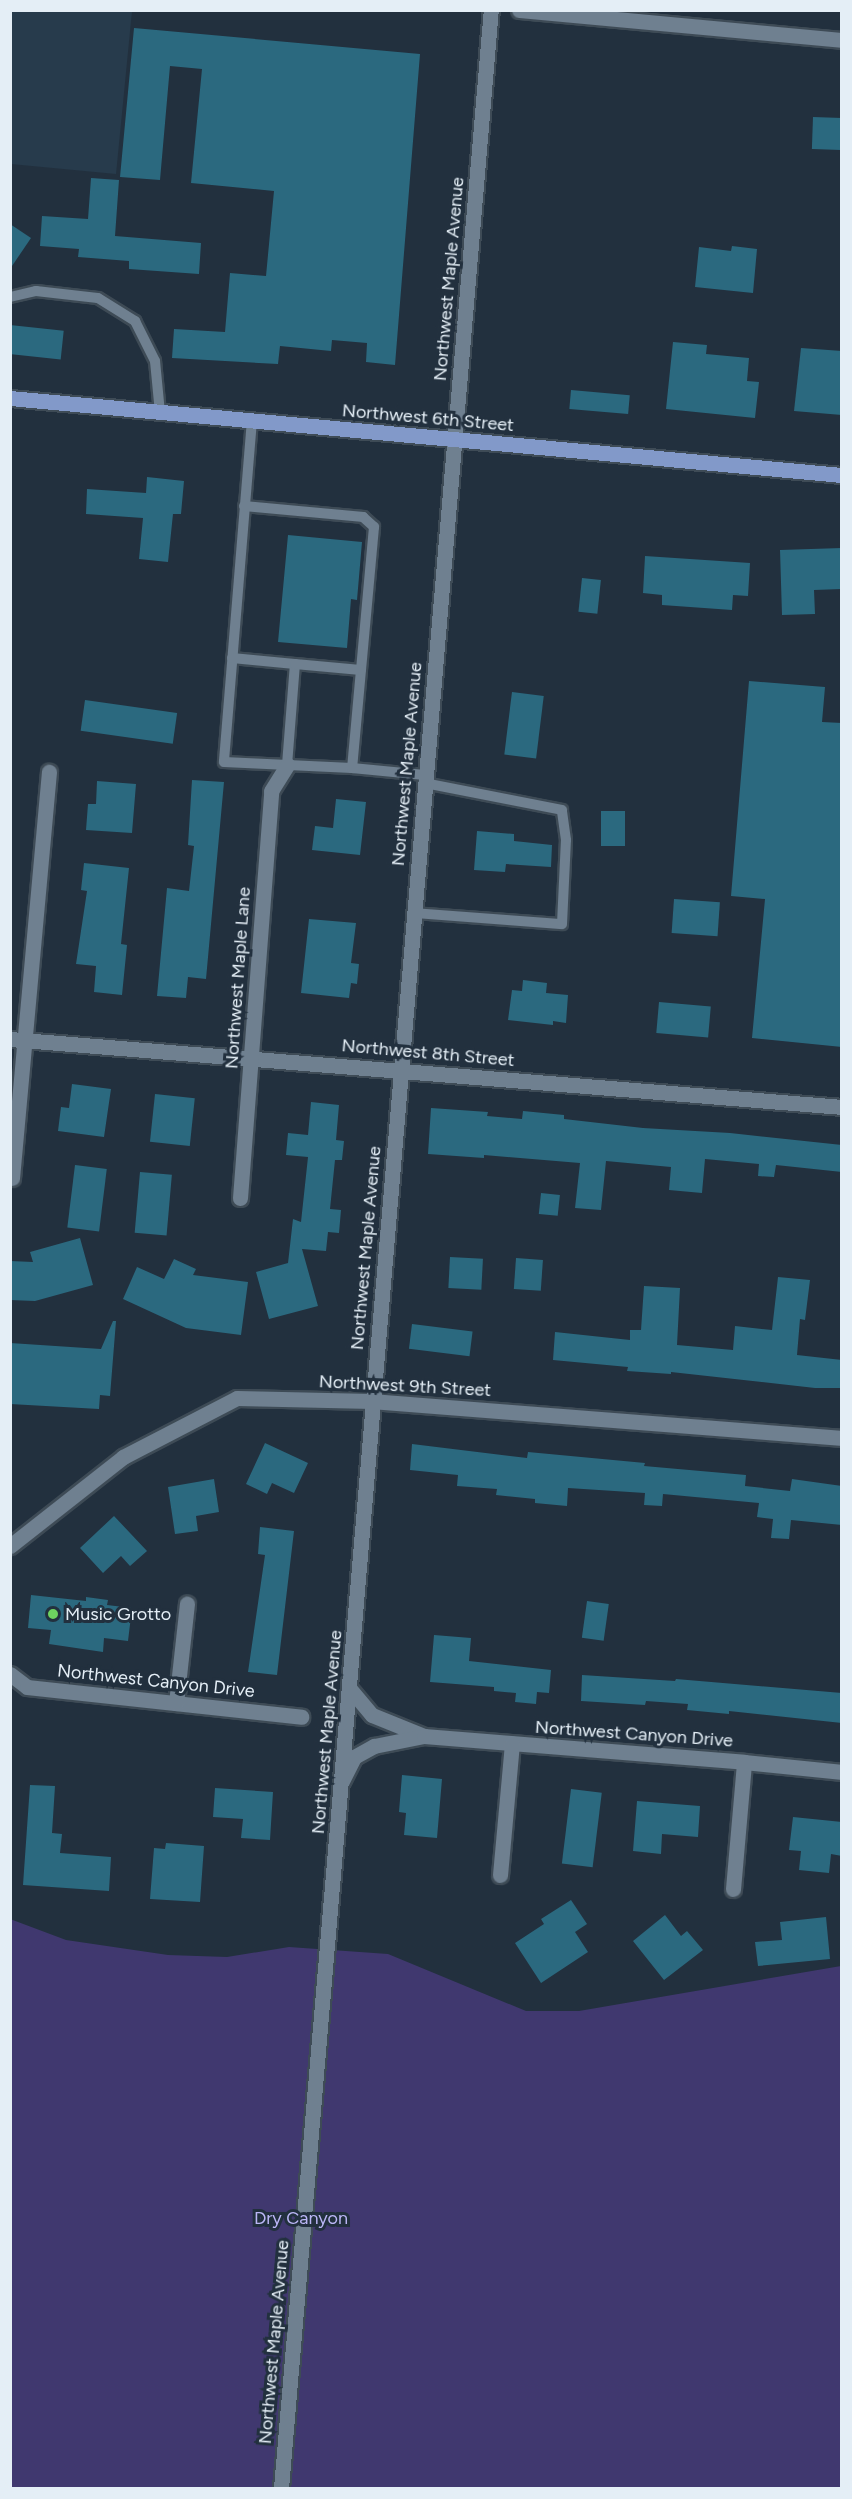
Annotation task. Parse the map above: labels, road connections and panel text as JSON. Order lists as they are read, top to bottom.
{
  "streets": {
    "main road": ["Northwest 6th Street"],
    "street": [
      "Northwest Maple Avenue",
      "Northwest Maple Lane",
      "Northwest 8th Street",
      "Northwest 9th Street",
      "Northwest Canyon Drive"
    ]
  },
  "crossings": [
    ["Northwest Maple Avenue", "Northwest 6th Street"],
    ["Northwest Maple Avenue", "Northwest 8th Street"],
    ["Northwest Maple Avenue", "Northwest 9th Street"],
    ["Northwest Maple Avenue", "Northwest Canyon Drive"],
    ["Northwest Maple Lane", "Northwest 8th Street"]
  ],
  "parks": ["Dry Canyon"],
  "places": ["Music Grotto"]
}
